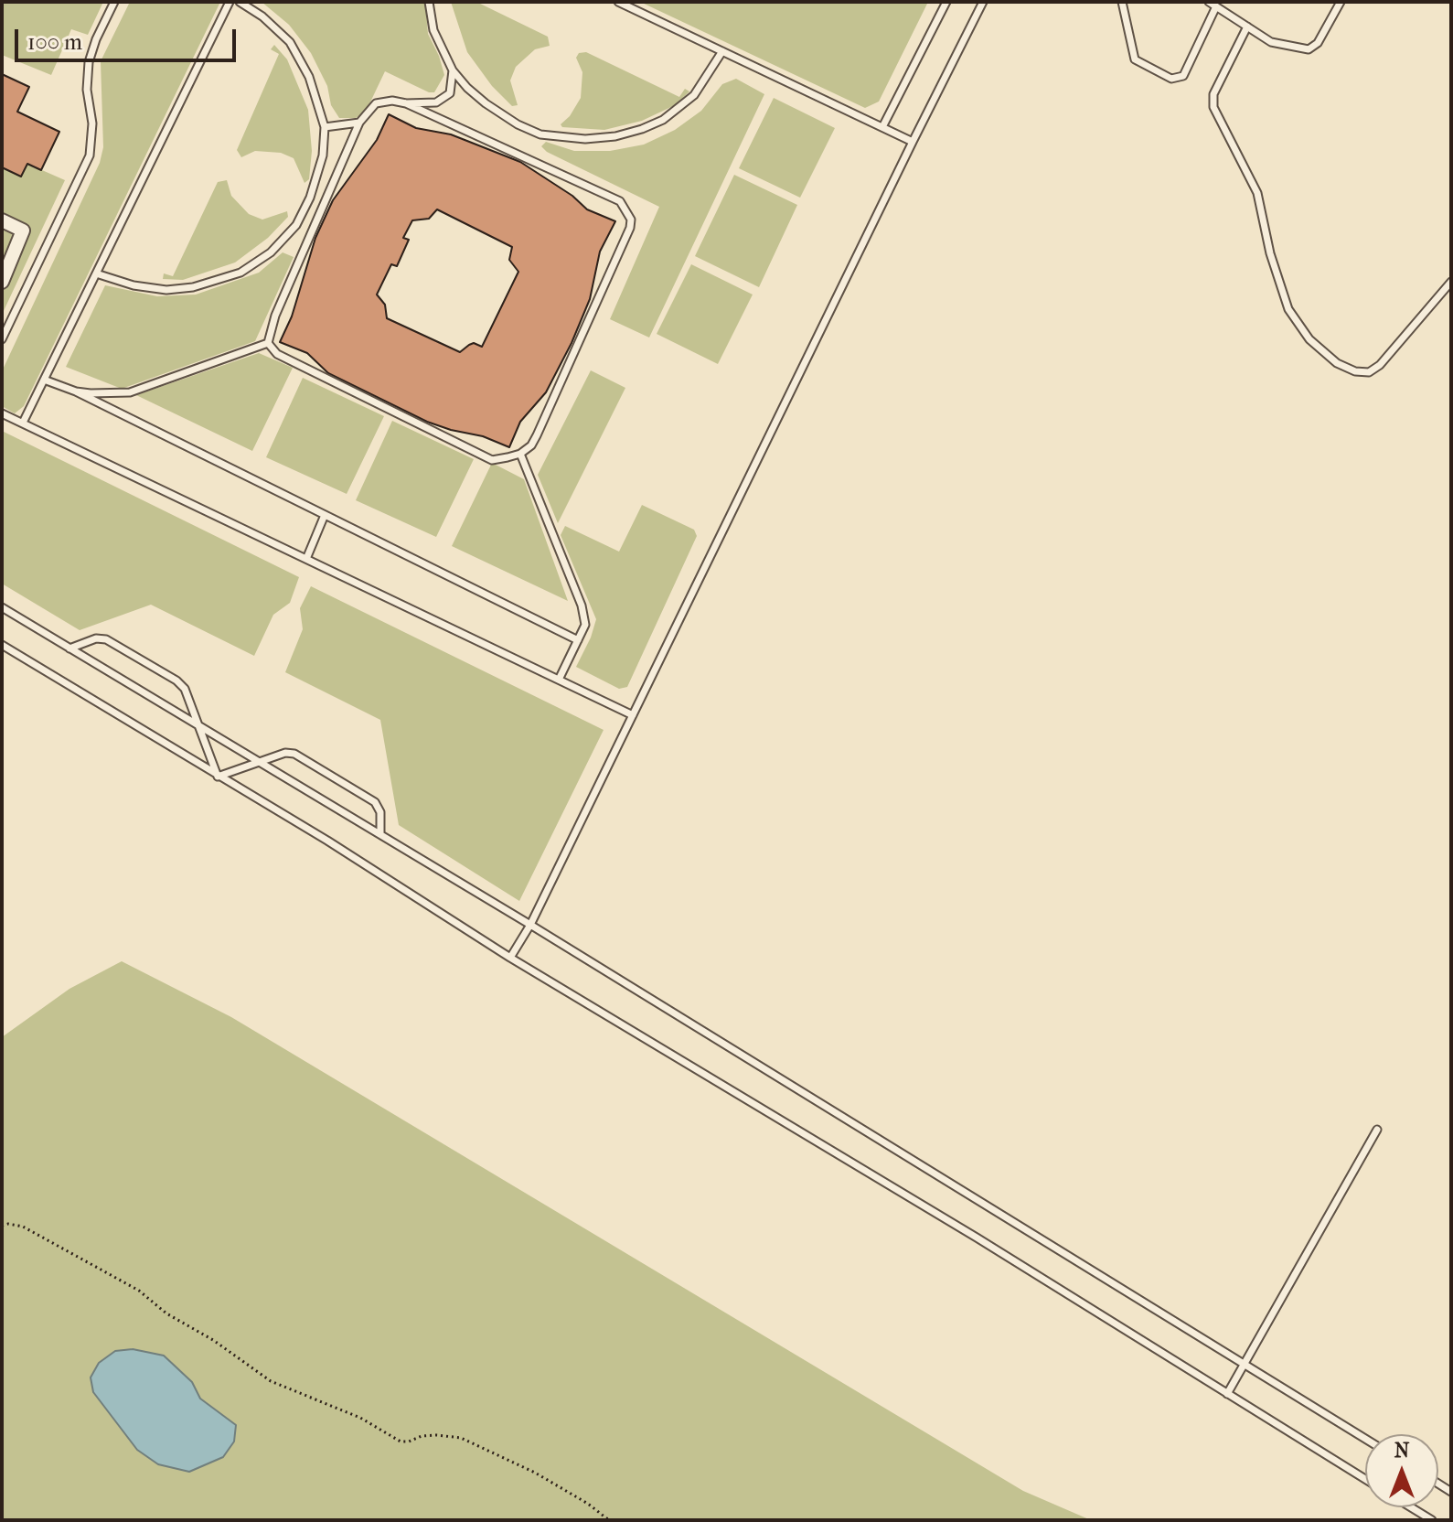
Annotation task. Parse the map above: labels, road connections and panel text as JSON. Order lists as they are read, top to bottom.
{
  "scale_bar": "100 m",
  "north": "top"
}
